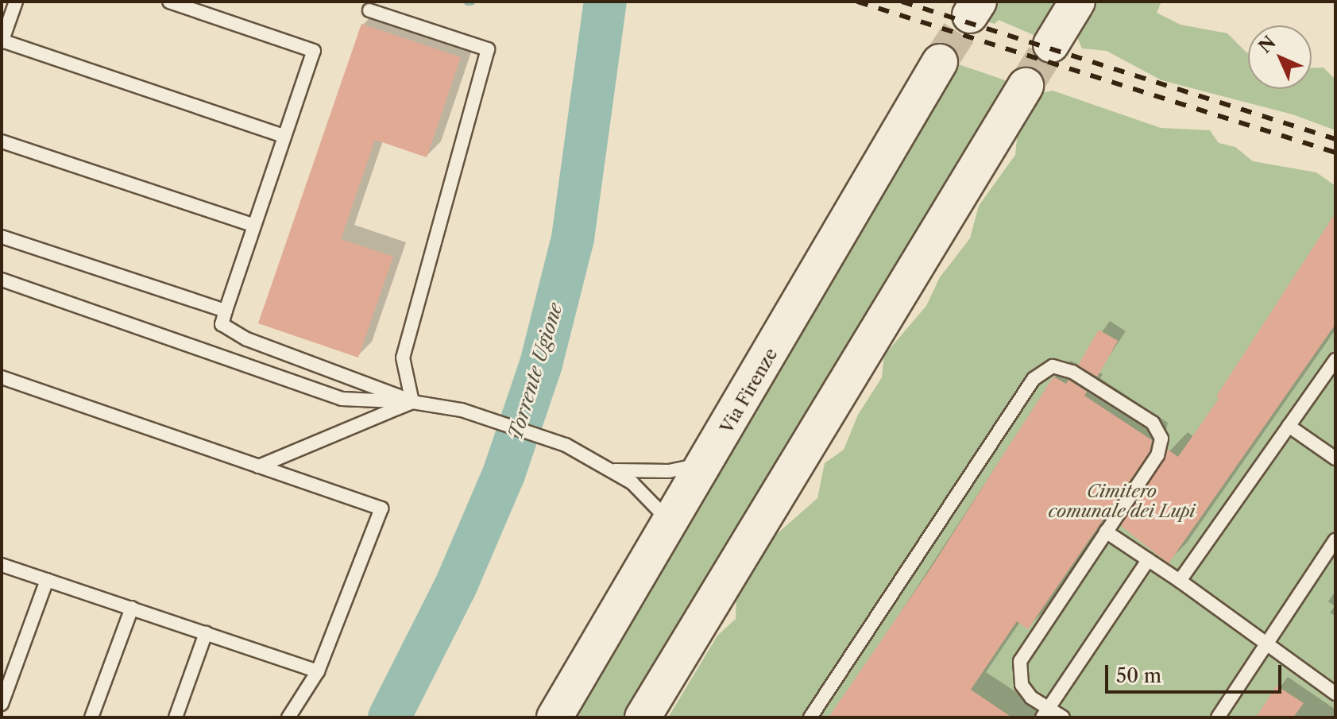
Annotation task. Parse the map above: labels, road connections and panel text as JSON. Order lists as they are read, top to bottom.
{
  "streets": {
    "main road": ["Via Firenze"]
  },
  "water": ["Torrente Ugione"],
  "parks": ["Cimitero comunale dei Lupi"],
  "scale_bar": "50 m",
  "north": "top left"
}
